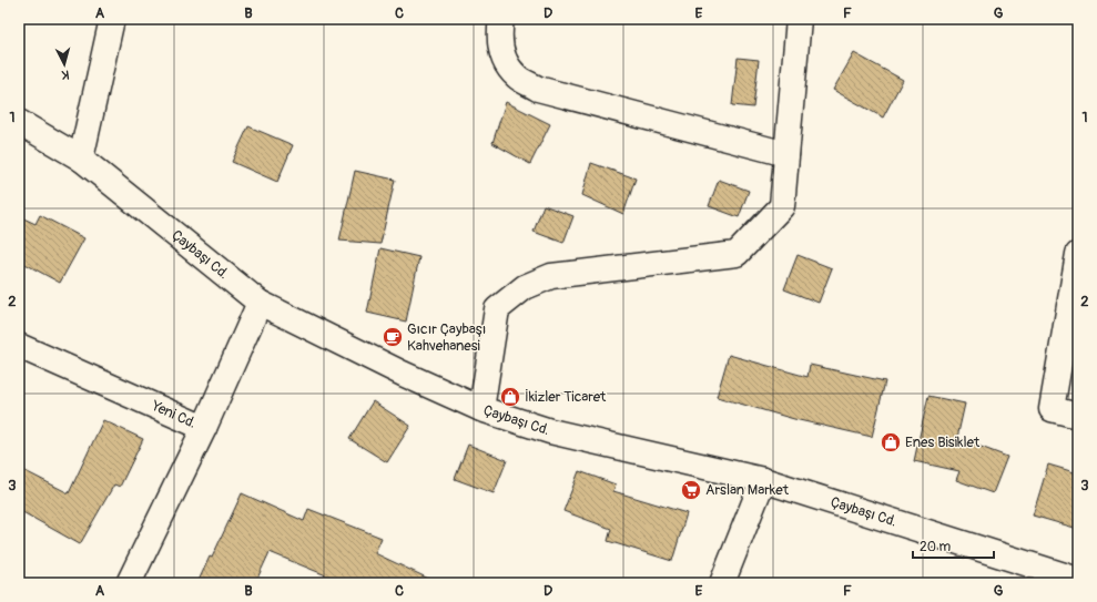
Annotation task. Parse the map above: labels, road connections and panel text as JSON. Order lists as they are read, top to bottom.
{
  "streets": {
    "street": ["Çaybaşı Cd.", "Yeni Cd."]
  },
  "crossings": [
    ["Çaybaşı Cd.", "Yeni Cd."]
  ],
  "places": {
    "cafe": ["Gıcır Çaybaşı Kahvehanesi"],
    "shop": ["İkizler Ticaret", "Enes Bisiklet"],
    "supermarket": ["Arslan Market"]
  },
  "scale_bar": "20 m",
  "north": "bottom",
  "grid": {
    "columns": [
      "A",
      "B",
      "C",
      "D",
      "E",
      "F",
      "G"
    ],
    "rows": ["1", "2", "3"]
  }
}
